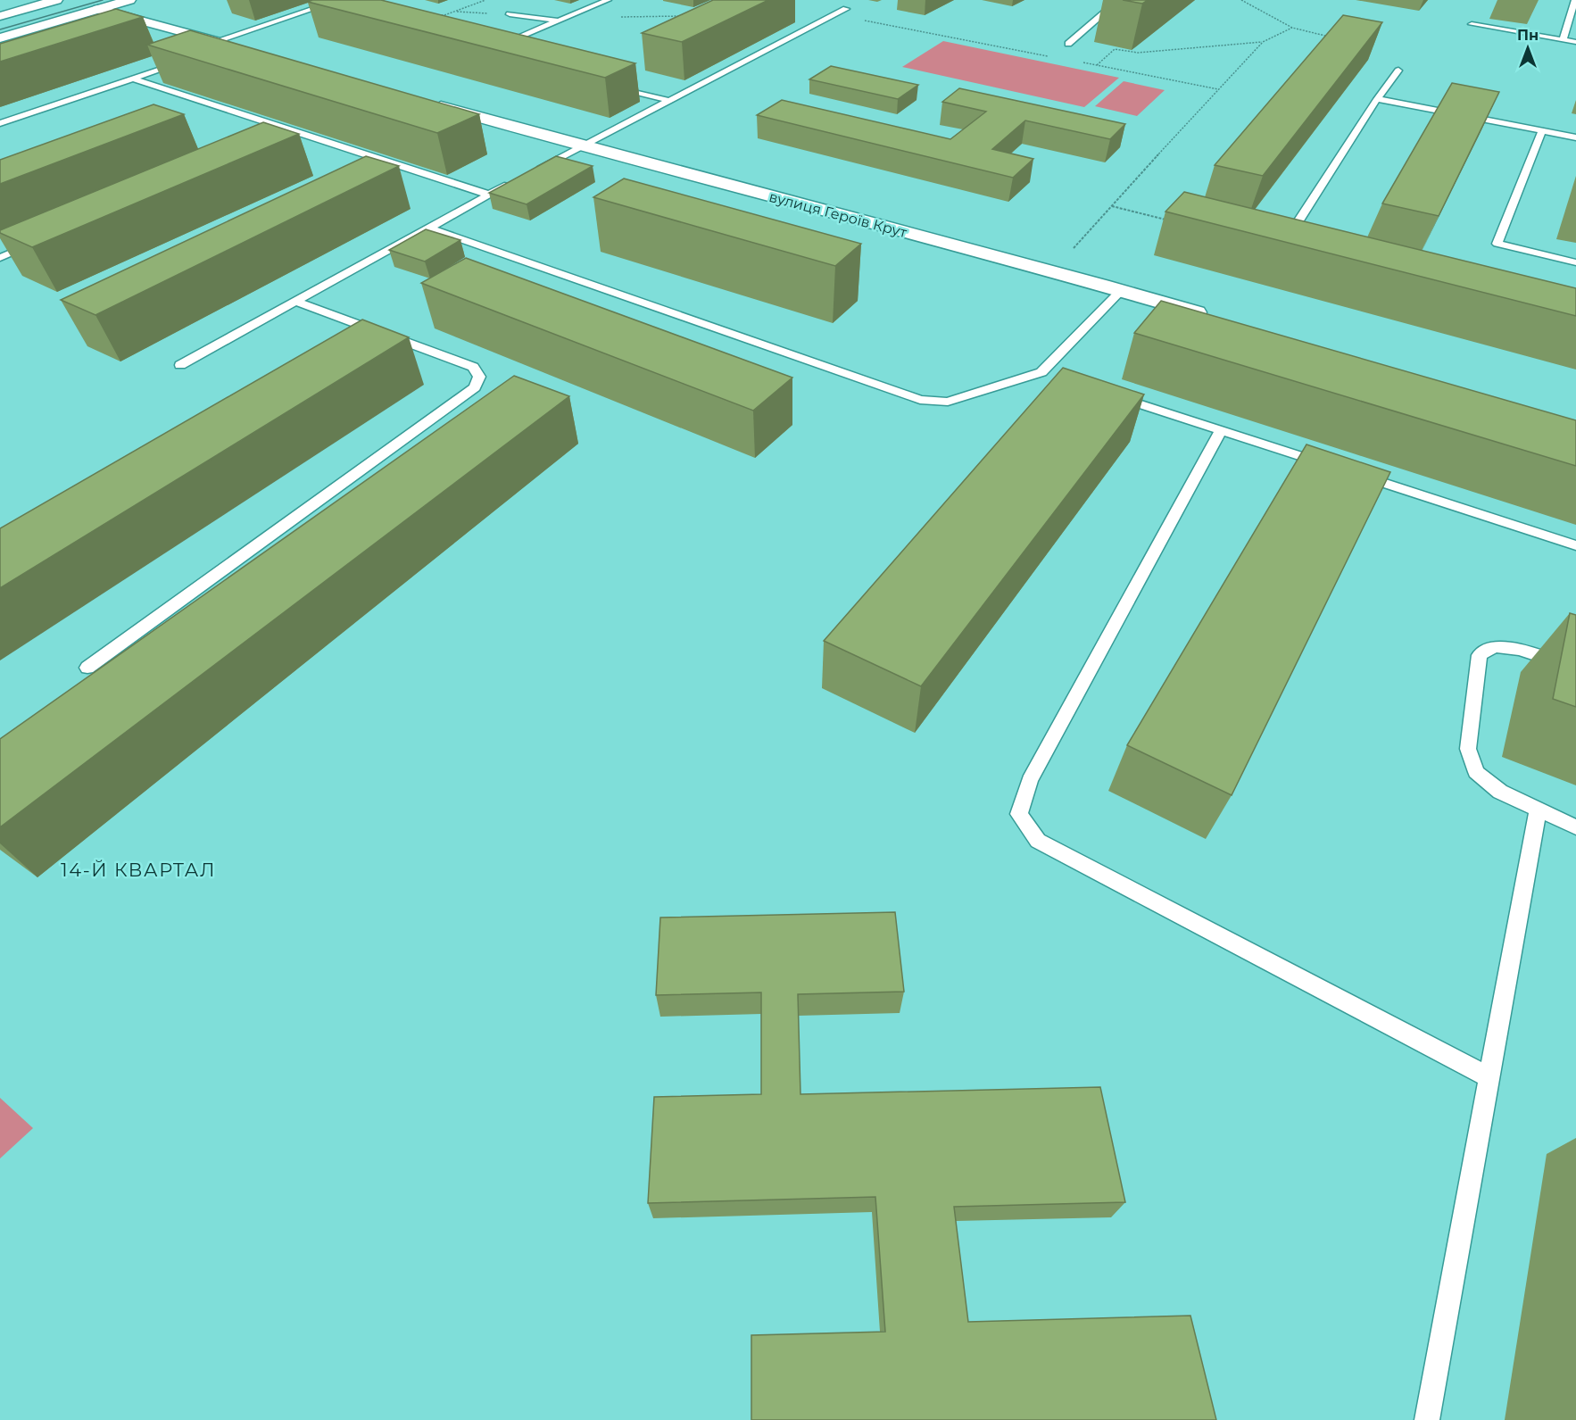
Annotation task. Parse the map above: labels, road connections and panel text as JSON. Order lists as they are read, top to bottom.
{
  "streets": {
    "street": ["вулиця Героїв Крут"]
  },
  "districts": ["14-Й КВАРТАЛ"],
  "north": "top"
}
